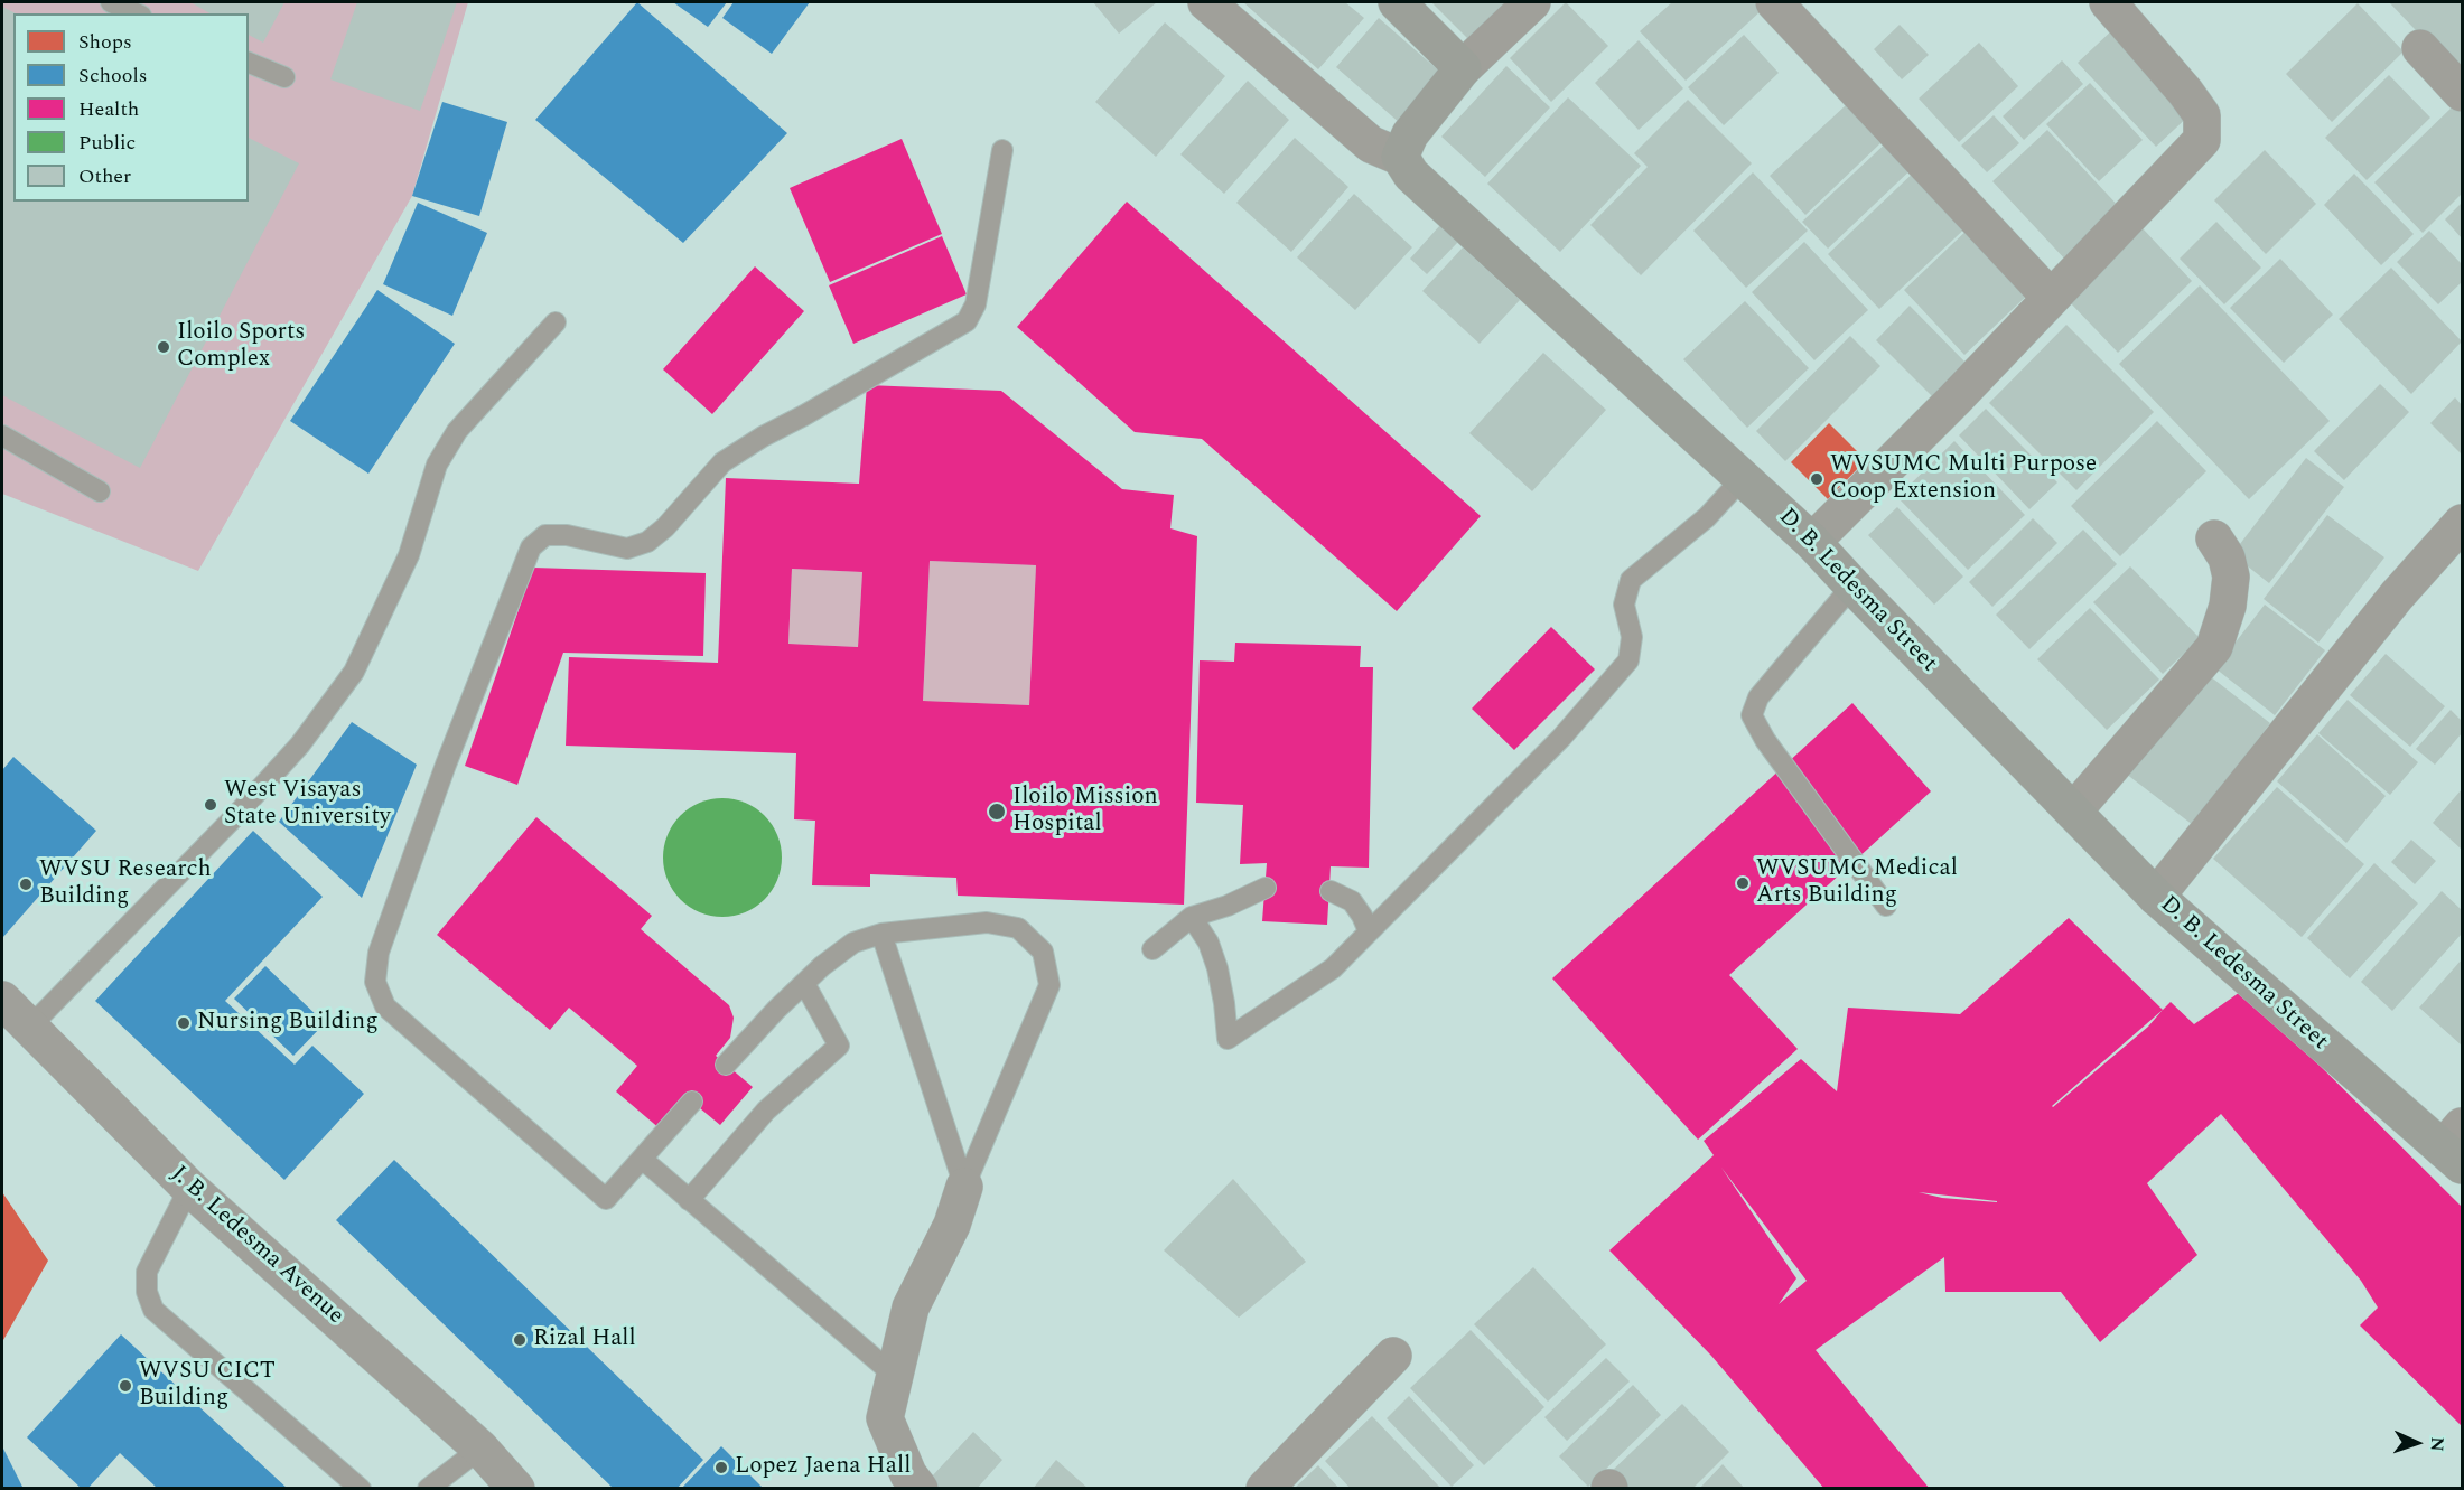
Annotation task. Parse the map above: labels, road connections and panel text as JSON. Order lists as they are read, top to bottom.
{
  "streets": {
    "street": ["D. B. Ledesma Street", "J. B. Ledesma Avenue"]
  },
  "places": [
    "Iloilo Sports Complex",
    "WVSUMC Multi Purpose Coop Extension",
    "West Visayas State University",
    "Iloilo Mission Hospital",
    "WVSUMC Medical Arts Building",
    "WVSU Research Building",
    "Nursing Building",
    "Rizal Hall",
    "WVSU CICT Building",
    "Lopez Jaena Hall"
  ],
  "legend": [
    "Shops",
    "Schools",
    "Health",
    "Public",
    "Other"
  ],
  "north": "right"
}
